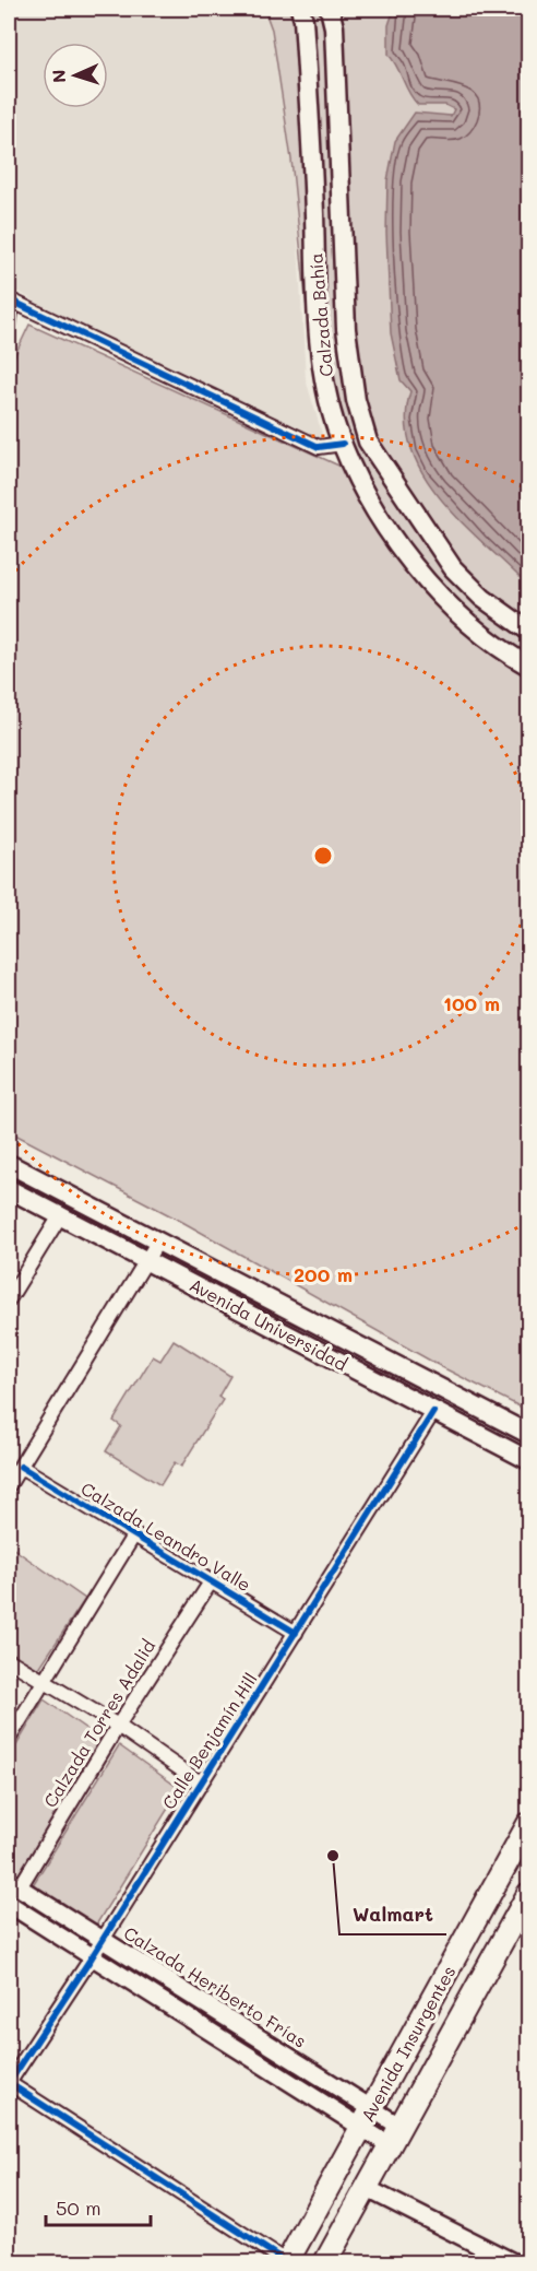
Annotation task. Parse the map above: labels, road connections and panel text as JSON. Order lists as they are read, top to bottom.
{
  "streets": {
    "main road": ["Calzada Bahía", "Avenida Universidad", "Avenida Insurgentes"],
    "street": [
      "Calzada Leandro Valle",
      "Calzada Torres Adalid",
      "Calle Benjamín Hill",
      "Calzada Heriberto Frías"
    ]
  },
  "crossings": [
    ["Avenida Universidad", "Calle Benjamín Hill"],
    ["Calzada Leandro Valle", "Calzada Torres Adalid"],
    ["Calzada Leandro Valle", "Calle Benjamín Hill"],
    ["Calzada Torres Adalid", "Calzada Heriberto Frías"],
    ["Calle Benjamín Hill", "Calzada Heriberto Frías"],
    ["Calzada Heriberto Frías", "Avenida Insurgentes"]
  ],
  "places": ["Walmart"],
  "scale_bar": "50 m",
  "north": "left",
  "rings": ["100 m", "200 m"]
}
